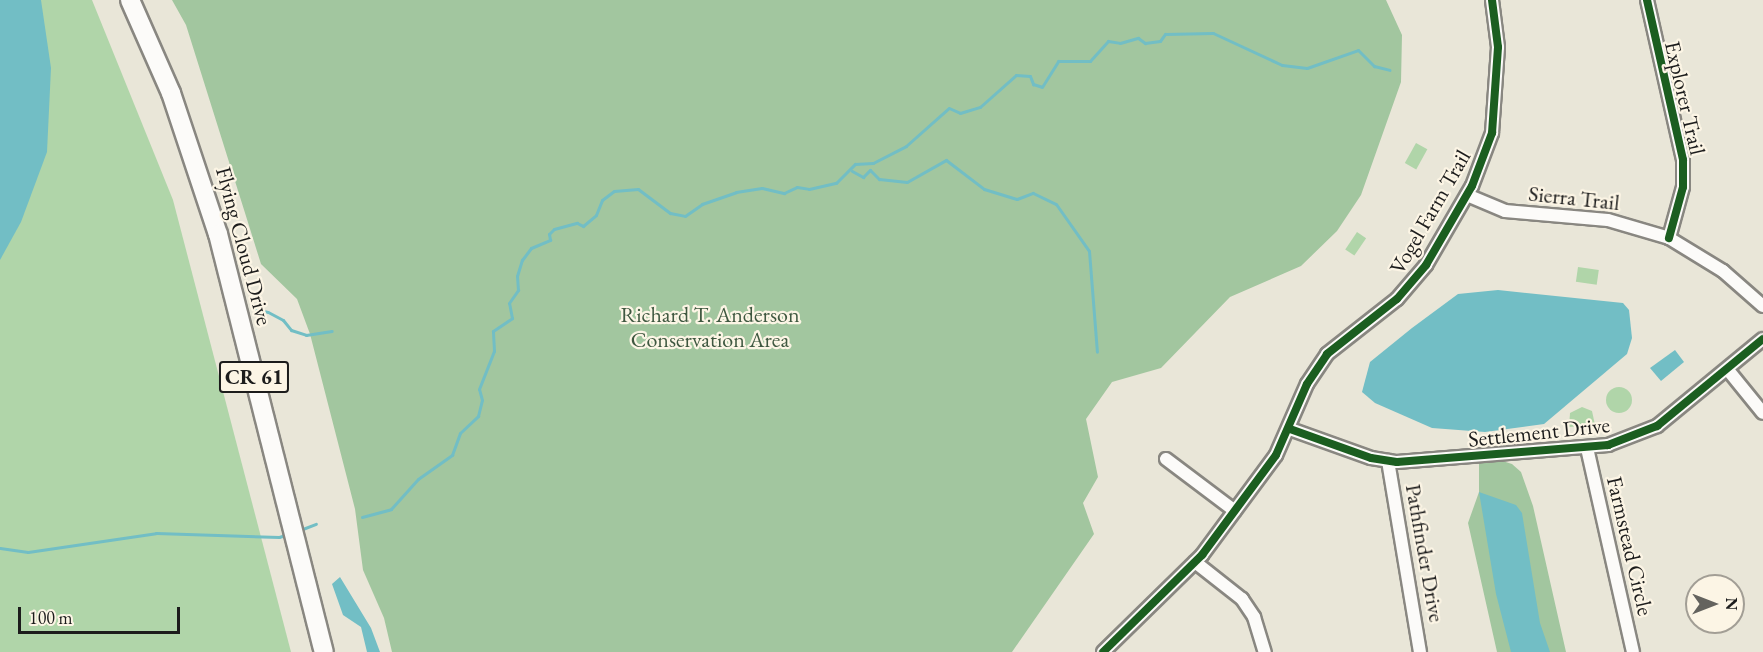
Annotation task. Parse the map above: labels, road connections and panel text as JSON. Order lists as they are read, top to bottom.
{
  "streets": {
    "main road": ["Flying Cloud Drive", "CR 61"],
    "street": [
      "Explorer Trail",
      "Sierra Trail",
      "Vogel Farm Trail",
      "Settlement Drive",
      "Farmstead Circle",
      "Pathfinder Drive"
    ]
  },
  "crossings": [
    ["Explorer Trail", "Sierra Trail"],
    ["Sierra Trail", "Vogel Farm Trail"],
    ["Vogel Farm Trail", "Settlement Drive"],
    ["Settlement Drive", "Farmstead Circle"],
    ["Settlement Drive", "Pathfinder Drive"]
  ],
  "parks": ["Richard T. Anderson Conservation Area"],
  "scale_bar": "100 m",
  "north": "right"
}
